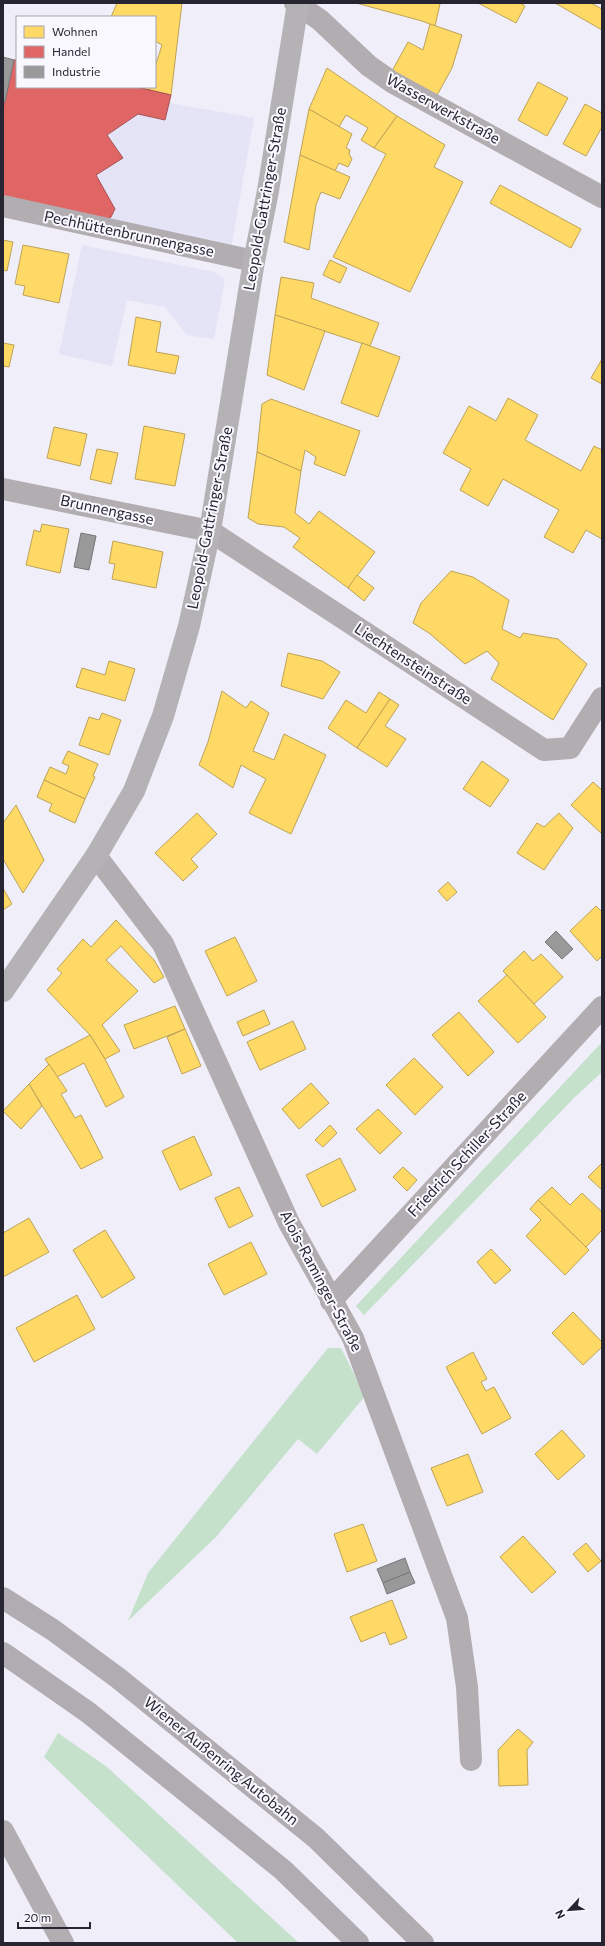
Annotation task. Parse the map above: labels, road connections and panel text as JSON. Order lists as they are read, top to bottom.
{
  "streets": {
    "highway": ["Wiener Außenring Autobahn"],
    "main road": ["Leopold-Gattringer-Straße"],
    "street": [
      "Wasserwerkstraße",
      "Pechhüttenbrunnengasse",
      "Brunnengasse",
      "Liechtensteinstraße",
      "Friedrich Schiller-Straße",
      "Alois-Raminger-Straße"
    ]
  },
  "crossings": [
    ["Wasserwerkstraße", "Leopold-Gattringer-Straße"],
    ["Leopold-Gattringer-Straße", "Pechhüttenbrunnengasse"],
    ["Leopold-Gattringer-Straße", "Brunnengasse"],
    ["Leopold-Gattringer-Straße", "Liechtensteinstraße"],
    ["Leopold-Gattringer-Straße", "Alois-Raminger-Straße"],
    ["Brunnengasse", "Liechtensteinstraße"],
    ["Friedrich Schiller-Straße", "Alois-Raminger-Straße"]
  ],
  "legend": ["Wohnen", "Handel", "Industrie"],
  "scale_bar": "20 m",
  "north": "bottom left"
}
